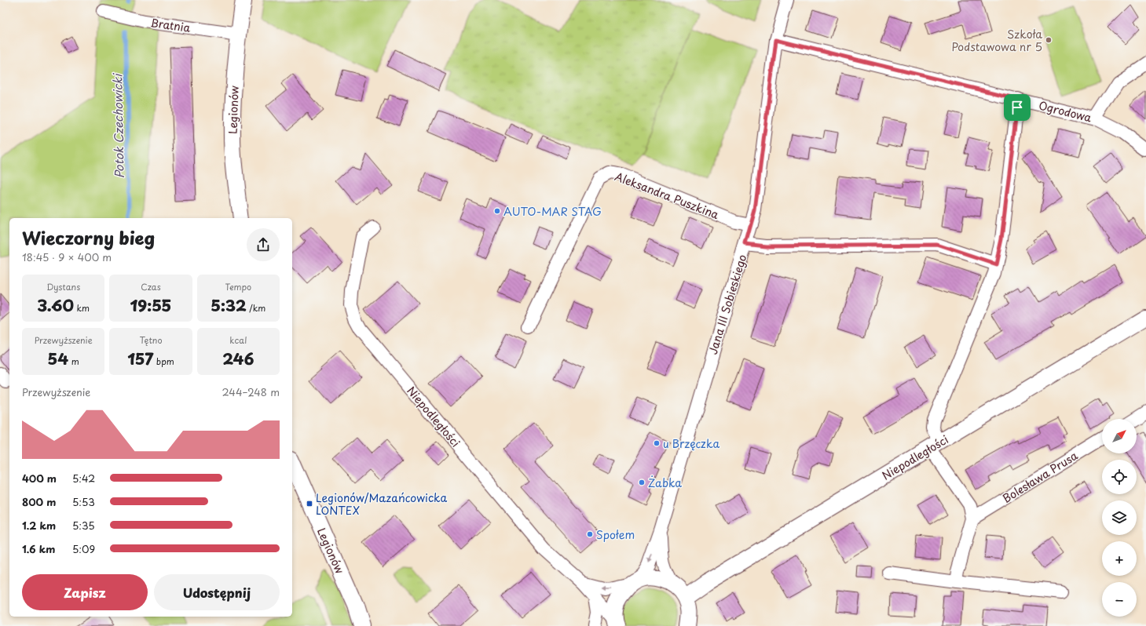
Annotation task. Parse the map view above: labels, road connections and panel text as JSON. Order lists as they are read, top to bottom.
{
  "streets": {
    "street": [
      "Bratnia",
      "Legionów",
      "Ogrodowa",
      "Aleksandra Puszkina",
      "Jana III Sobieskiego",
      "Niepodległości",
      "Bolesława Prusa"
    ]
  },
  "crossings": [
    ["Bratnia", "Legionów"],
    ["Ogrodowa", "Jana III Sobieskiego"],
    ["Aleksandra Puszkina", "Jana III Sobieskiego"],
    ["Jana III Sobieskiego", "Niepodległości"]
  ],
  "water": ["Potok Czechowicki"],
  "places": {
    "other": [
      "Szkoła Podstawowa nr 5",
      "AUTO-MAR STAG",
      "u Brzęczka",
      "Żabka",
      "Społem"
    ],
    "transit": ["Legionów/Mazańcowicka LONTEX"]
  },
  "north": "top right",
  "page": {
    "heading": ["Wieczorny bieg", "18:45 · 9 × 400 m"],
    "stats": [
      ["Dystans", "3.60 km"],
      ["Czas", "19:55"],
      ["Tempo", "5:32 /km"],
      ["Przewyższenie", "54 m"],
      ["Tętno", "157 bpm"],
      ["kcal", "246"]
    ],
    "chart": ["Przewyższenie", "244–248 m"],
    "map_buttons": ["+", "−"],
    "list": [
      {
        "name": "400 m",
        "note": "5:42"
      },
      {
        "name": "800 m",
        "note": "5:53"
      },
      {
        "name": "1.2 km",
        "note": "5:35"
      },
      {
        "name": "1.6 km",
        "note": "5:09"
      }
    ],
    "buttons": ["Zapisz", "Udostępnij"]
  }
}
